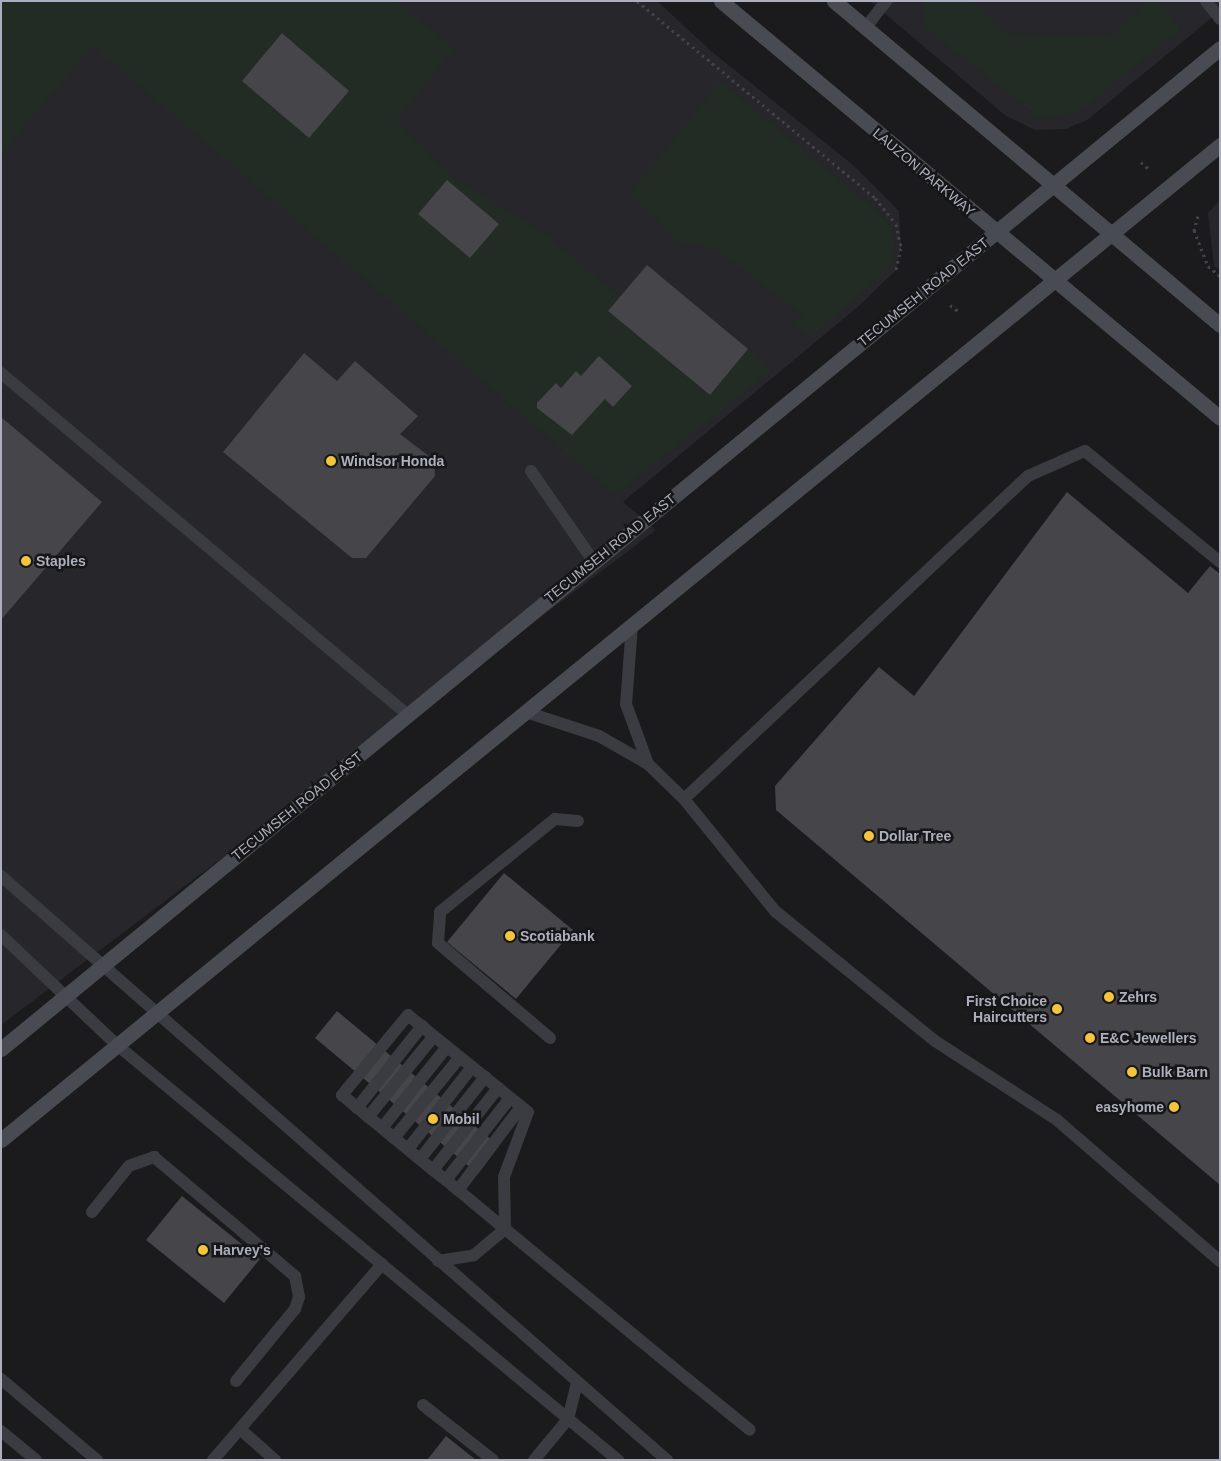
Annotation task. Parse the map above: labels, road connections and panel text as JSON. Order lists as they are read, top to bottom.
{
  "streets": {
    "main road": ["LAUZON PARKWAY", "TECUMSEH ROAD EAST"]
  },
  "crossings": [
    ["LAUZON PARKWAY", "TECUMSEH ROAD EAST"]
  ],
  "places": [
    "Windsor Honda",
    "Staples",
    "Dollar Tree",
    "Scotiabank",
    "Zehrs",
    "First Choice Haircutters",
    "E&C Jewellers",
    "Bulk Barn",
    "easyhome",
    "Mobil",
    "Harvey's"
  ]
}
